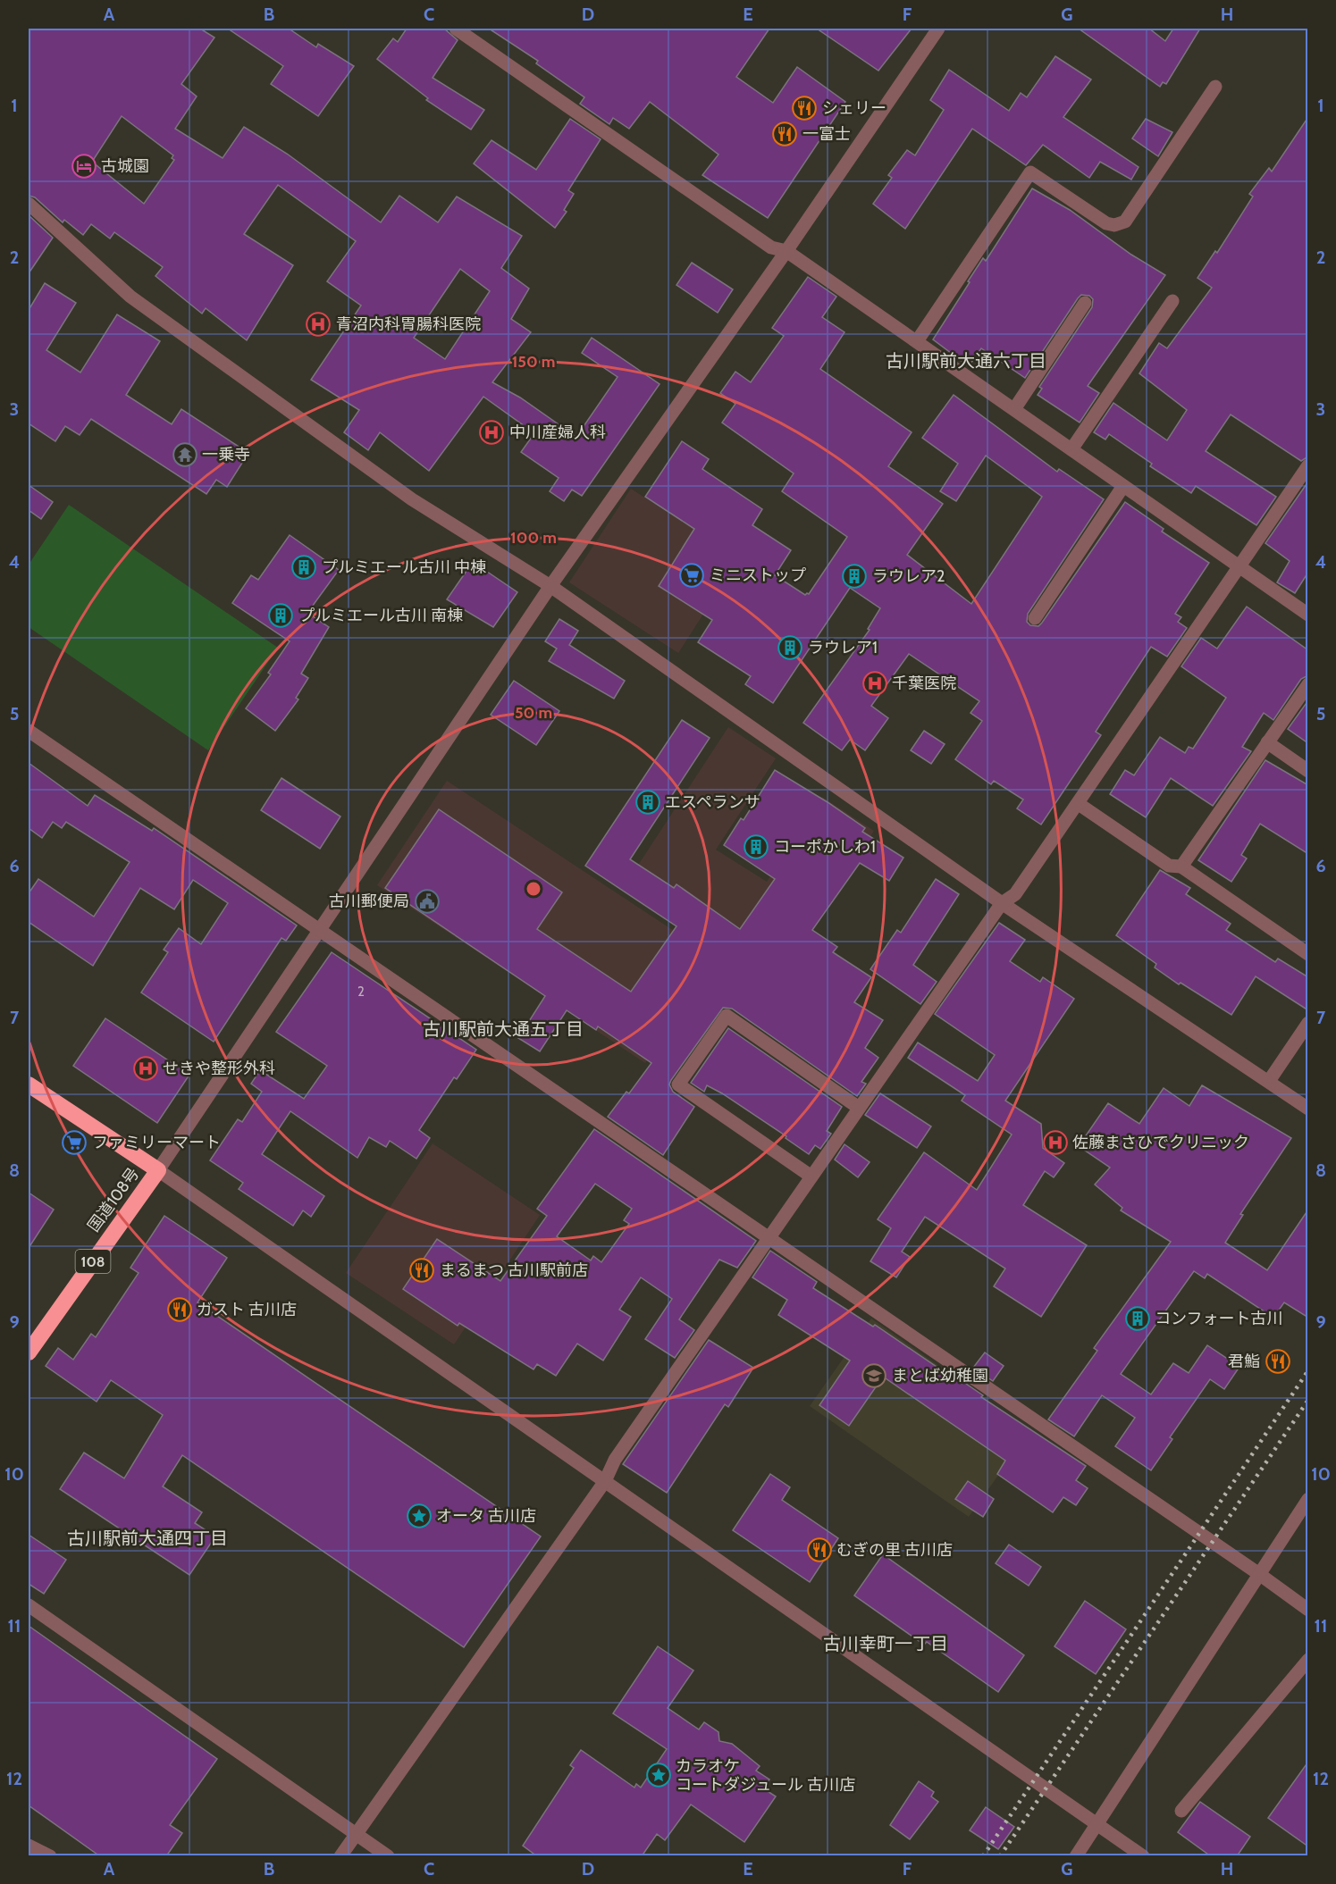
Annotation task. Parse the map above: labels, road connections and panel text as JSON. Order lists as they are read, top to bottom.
{
  "streets": {
    "highway": ["国道108号", "108"]
  },
  "districts": [
    "古川駅前大通六丁目",
    "古川駅前大通五丁目",
    "古川駅前大通四丁目",
    "古川幸町一丁目"
  ],
  "places": {
    "restaurant": [
      "シェリー",
      "一富士",
      "まるまつ 古川駅前店",
      "ガスト 古川店",
      "君鮨",
      "むぎの里 古川店"
    ],
    "hotel": ["古城園"],
    "hospital": [
      "青沼内科胃腸科医院",
      "中川産婦人科",
      "千葉医院",
      "せきや整形外科",
      "佐藤まさひでクリニック"
    ],
    "temple": ["一乗寺"],
    "building": [
      "プルミエール古川 中棟",
      "ラウレア2",
      "プルミエール古川 南棟",
      "ラウレア1",
      "エスペランサ",
      "コーポかしわ1",
      "コンフォート古川"
    ],
    "supermarket": ["ミニストップ", "ファミリーマート"],
    "public building": ["古川郵便局"],
    "school or university": ["まとば幼稚園"],
    "place": ["オータ 古川店", "カラオケ コートダジュール 古川店"]
  },
  "house_numbers": ["2"],
  "grid": {
    "columns": [
      "A",
      "B",
      "C",
      "D",
      "E",
      "F",
      "G",
      "H"
    ],
    "rows": [
      "1",
      "2",
      "3",
      "4",
      "5",
      "6",
      "7",
      "8",
      "9",
      "10",
      "11",
      "12"
    ]
  },
  "rings": ["150 m", "100 m", "50 m"]
}
